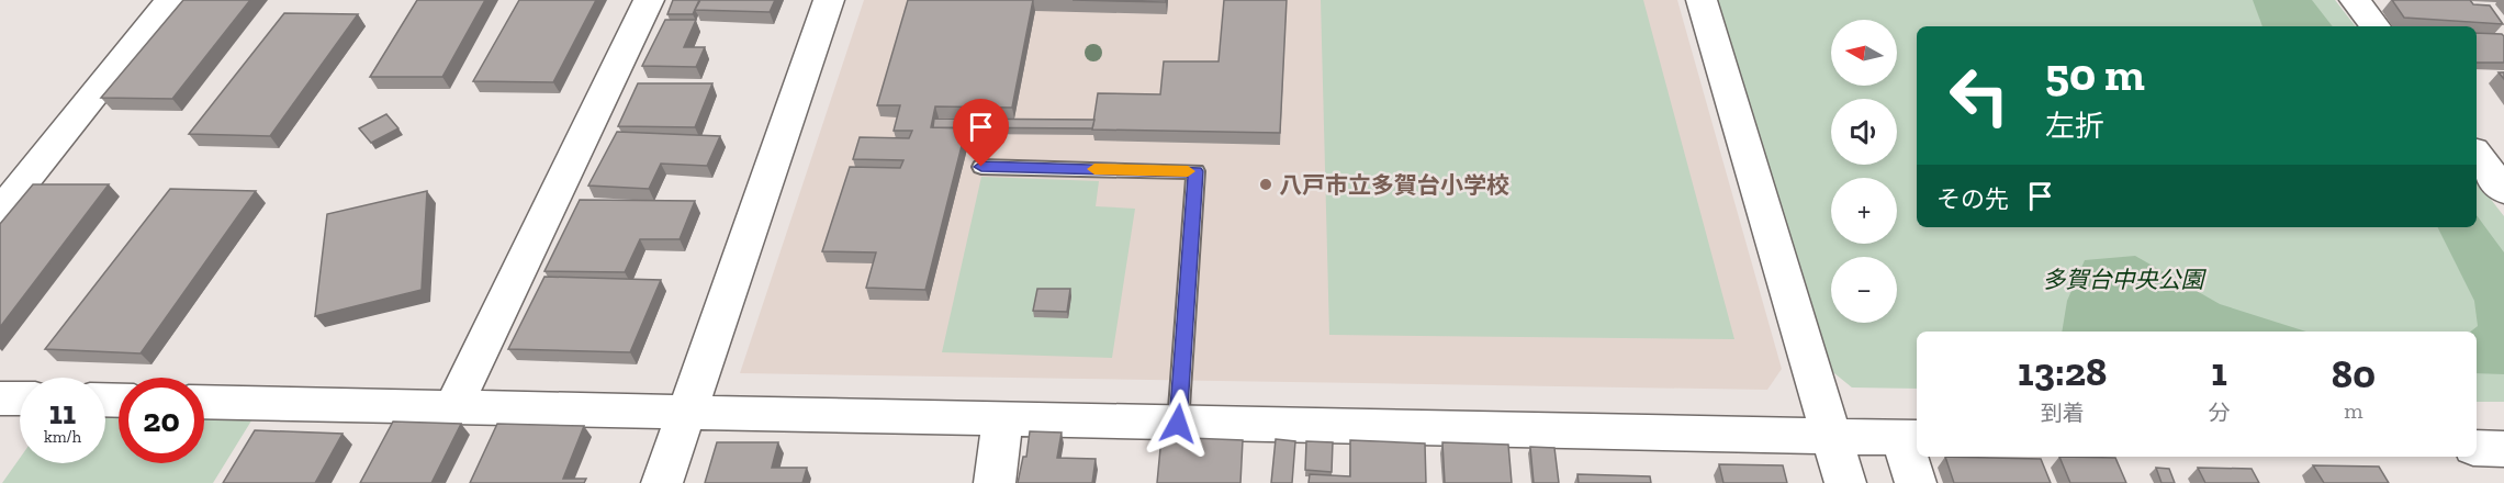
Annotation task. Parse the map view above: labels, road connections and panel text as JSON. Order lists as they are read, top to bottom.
{
  "parks": ["多賀台中央公園"],
  "places": ["八戸市立多賀台小学校"],
  "north": "left",
  "page": {
    "map_buttons": ["+", "−"],
    "turn": ["50 m", "左折"],
    "then": "その先",
    "eta": [
      "13:28",
      "到着",
      "1",
      "分",
      "80",
      "m"
    ],
    "speed": "11 km/h",
    "limit": "20"
  }
}
